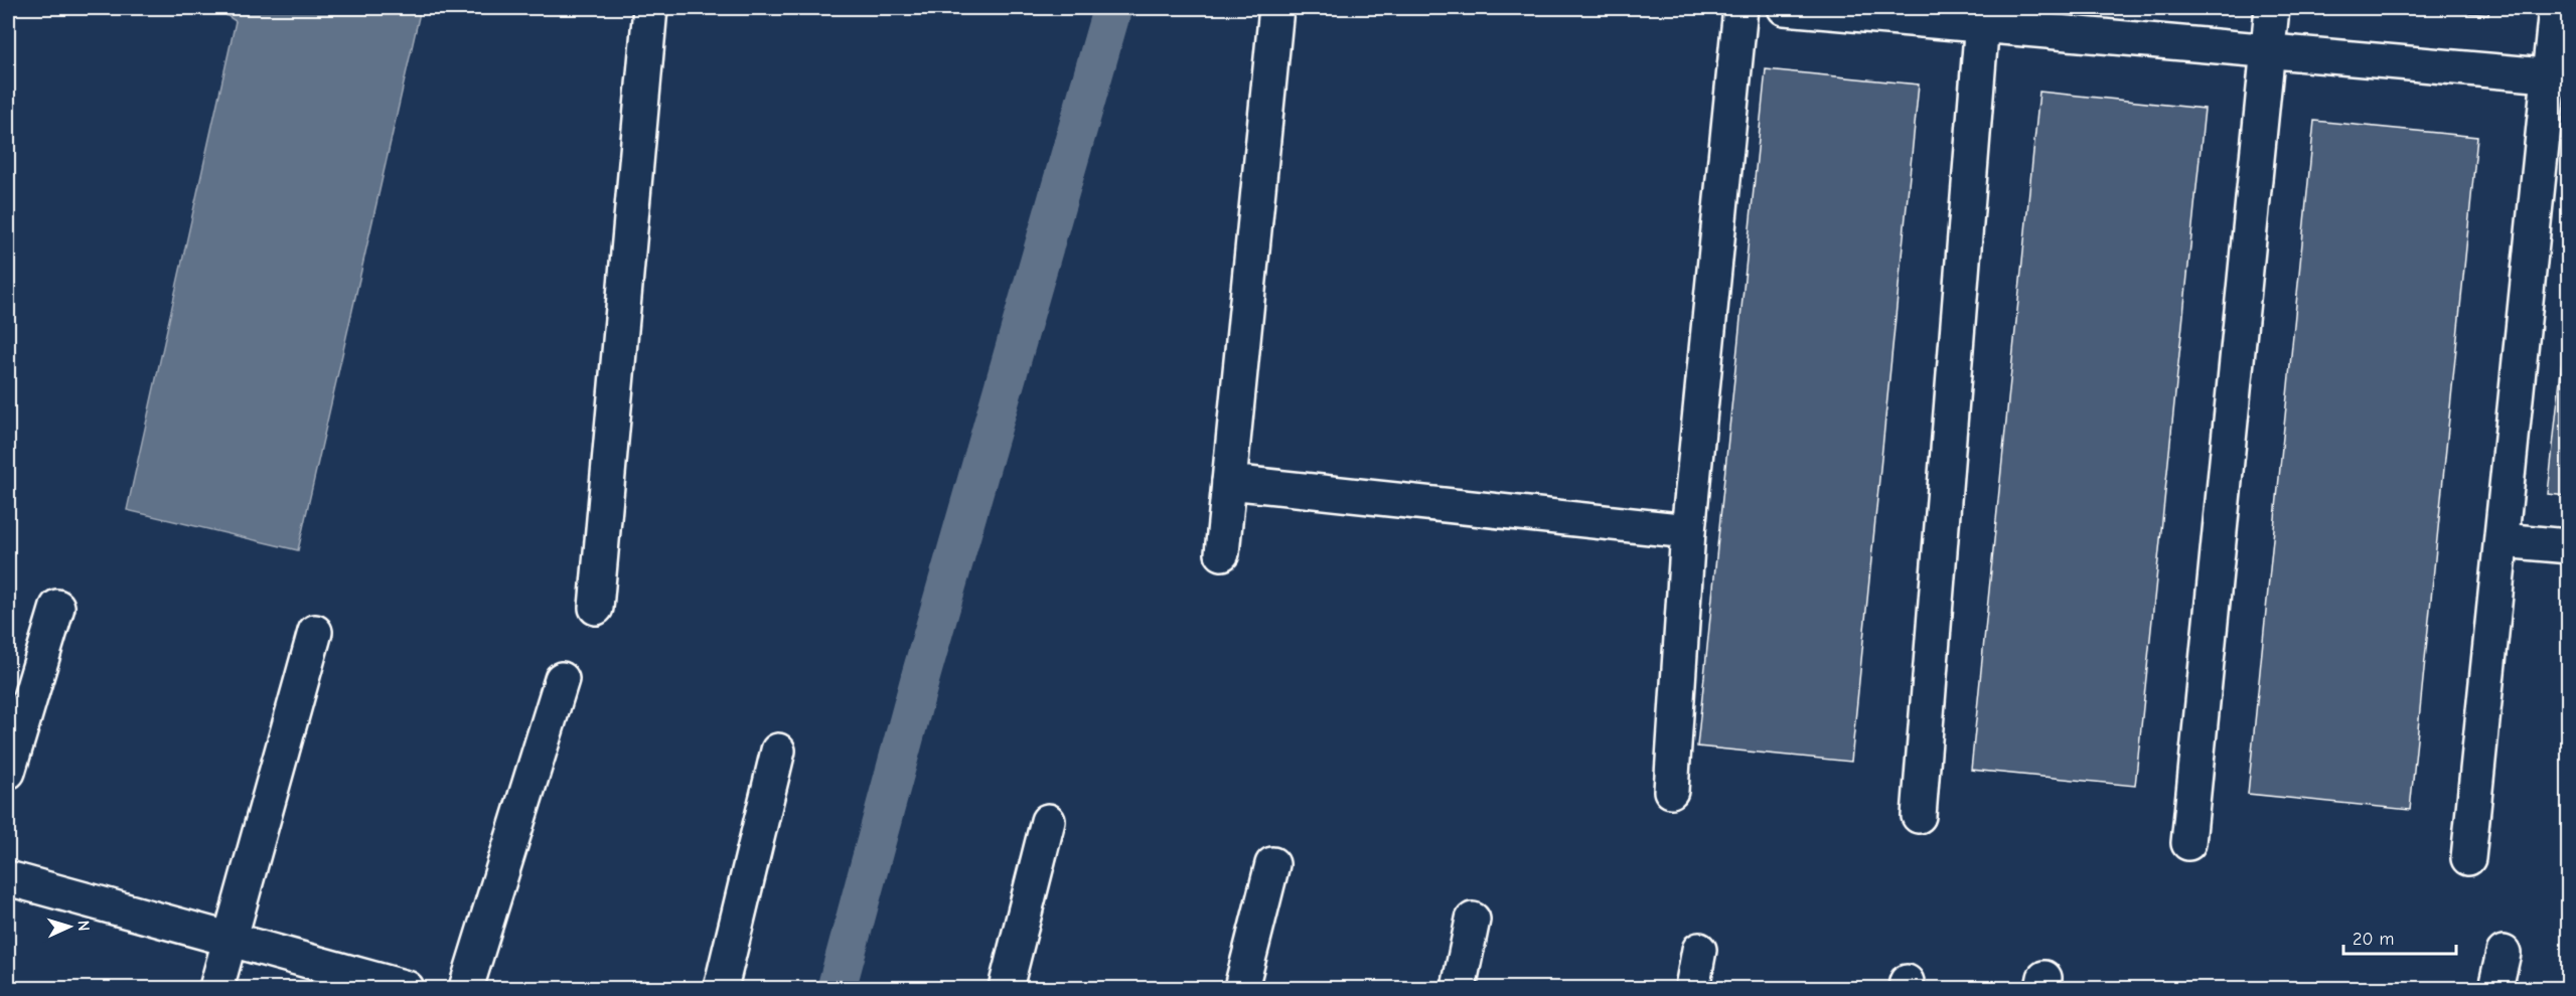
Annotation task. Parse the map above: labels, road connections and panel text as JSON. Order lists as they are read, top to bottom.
{
  "scale_bar": "20 m",
  "north": "right"
}
